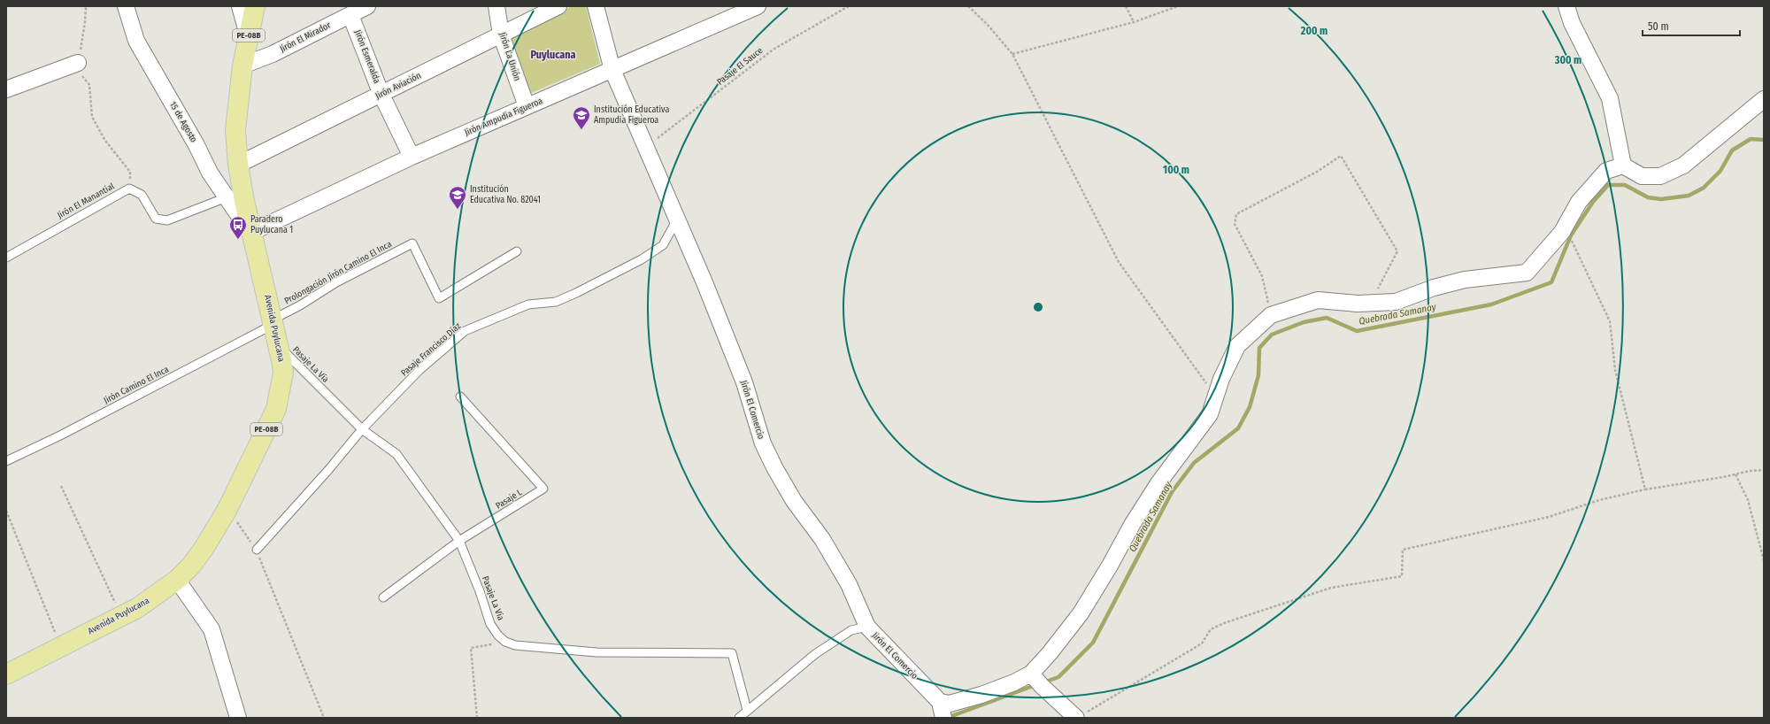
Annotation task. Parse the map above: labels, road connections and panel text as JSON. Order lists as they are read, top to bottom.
{
  "streets": {
    "main road": ["PE-08B", "Avenida Puylucana"],
    "street": [
      "Jirón El Mirador",
      "Jirón Esmeralda",
      "Jirón La Unión",
      "Jirón Aviación",
      "Jirón Ampudia Figueroa",
      "15 de Agosto",
      "Jirón El Comercio"
    ],
    "lane": [
      "Jirón El Manantial",
      "Prolongación Jirón Camino El Inca",
      "Pasaje Francisco Díaz",
      "Pasaje La Vía",
      "Jirón Camino El Inca",
      "Pasaje L"
    ],
    "path": ["Pasaje El Sauce"]
  },
  "crossings": [
    ["Jirón El Mirador", "Jirón Esmeralda"],
    ["Jirón El Mirador", "Avenida Puylucana"],
    ["Jirón Esmeralda", "Jirón Aviación"],
    ["Jirón Esmeralda", "Jirón Ampudia Figueroa"],
    ["Jirón La Unión", "Jirón Aviación"],
    ["Jirón La Unión", "Jirón Ampudia Figueroa"],
    ["Pasaje El Sauce", "Jirón El Comercio"],
    ["Jirón Aviación", "Avenida Puylucana"],
    ["Jirón Ampudia Figueroa", "15 de Agosto"],
    ["Jirón Ampudia Figueroa", "Avenida Puylucana"],
    ["Jirón Ampudia Figueroa", "Jirón El Comercio"],
    ["15 de Agosto", "Jirón El Manantial"],
    ["15 de Agosto", "Avenida Puylucana"],
    ["Prolongación Jirón Camino El Inca", "Avenida Puylucana"],
    ["Prolongación Jirón Camino El Inca", "Jirón Camino El Inca"],
    ["Avenida Puylucana", "Pasaje La Vía"],
    ["Avenida Puylucana", "Jirón Camino El Inca"],
    ["Pasaje Francisco Díaz", "Pasaje La Vía"],
    ["Pasaje Francisco Díaz", "Jirón El Comercio"],
    ["Pasaje La Vía", "Pasaje L"]
  ],
  "districts": ["Puylucana"],
  "water": ["Quebrada Samanay"],
  "places": {
    "school or university": ["Institución Educativa Ampudia Figueroa", "Institución Educativa No. 82041"],
    "bus stop": ["Paradero Puylucana 1"]
  },
  "scale_bar": "50 m",
  "rings": ["200 m", "300 m", "100 m"]
}
